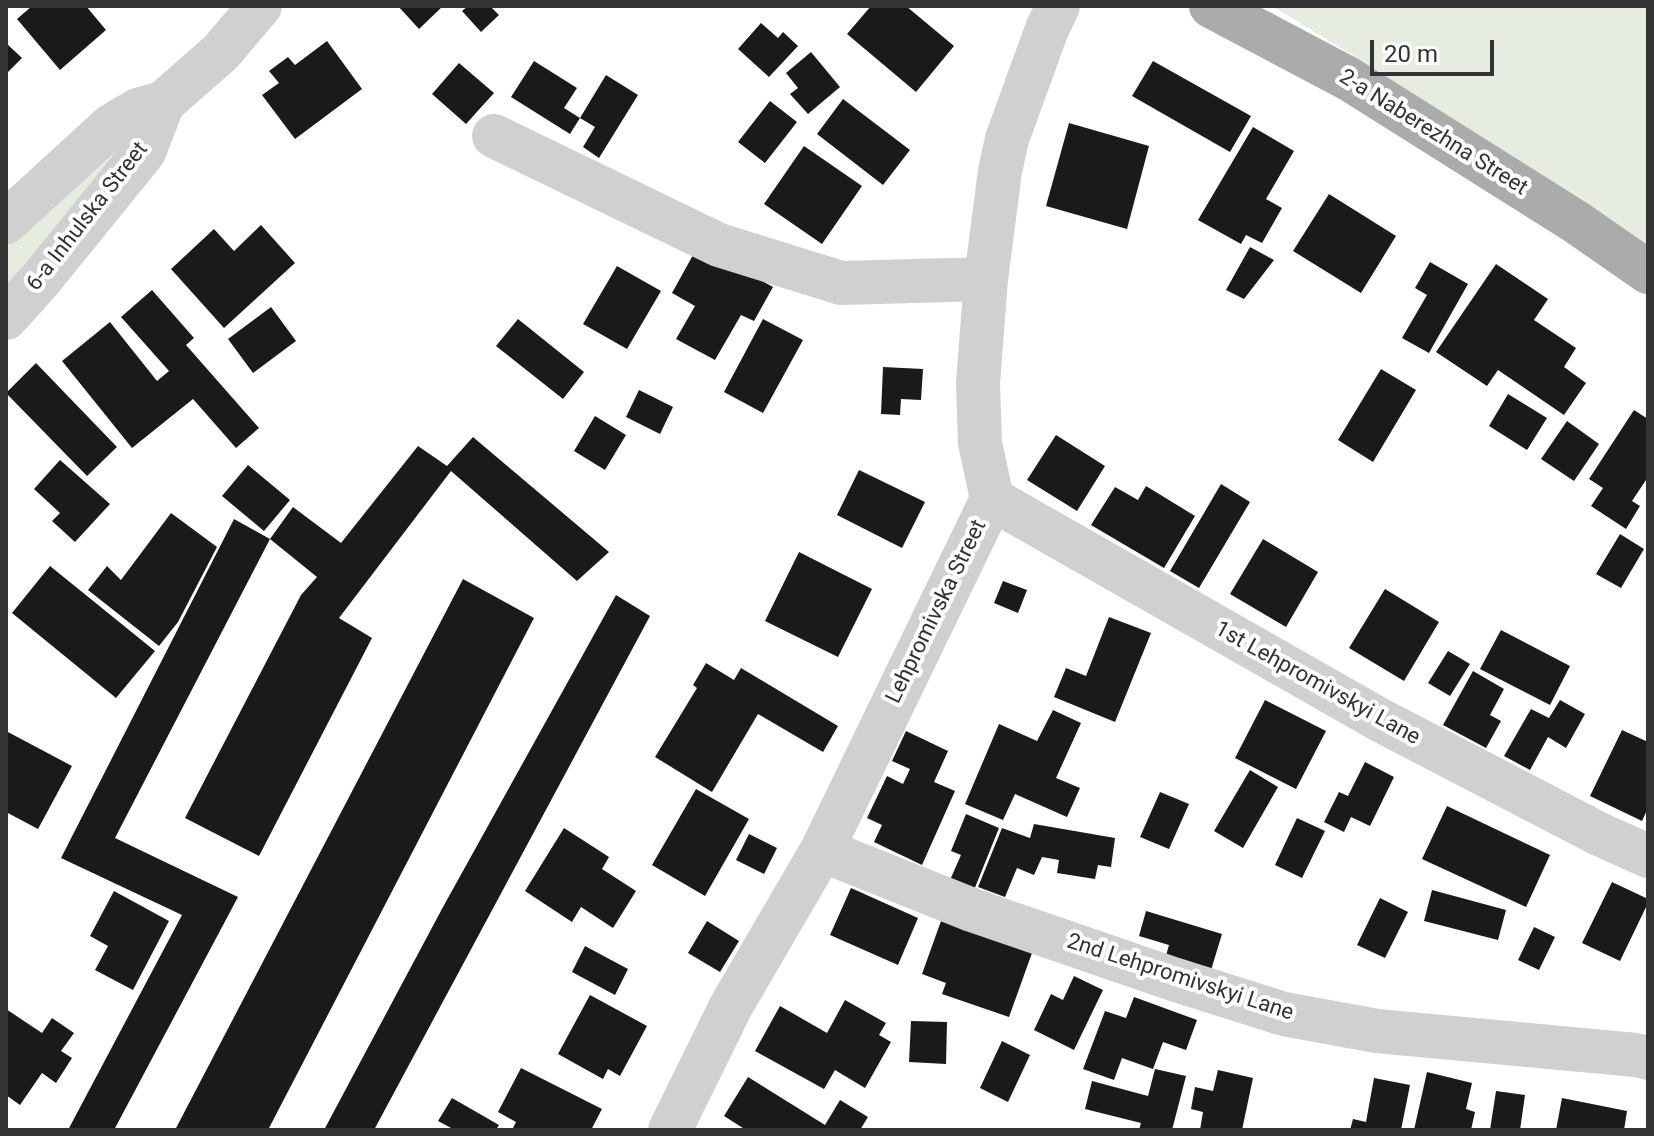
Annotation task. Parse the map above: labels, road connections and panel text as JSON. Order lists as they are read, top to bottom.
{
  "streets": {
    "main road": ["2-a Naberezhna Street"],
    "street": [
      "6-a Inhulska Street",
      "Lehpromivska Street",
      "1st Lehpromivskyi Lane",
      "2nd Lehpromivskyi Lane"
    ]
  },
  "crossings": [
    ["Lehpromivska Street", "1st Lehpromivskyi Lane"],
    ["Lehpromivska Street", "2nd Lehpromivskyi Lane"]
  ],
  "scale_bar": "20 m"
}
